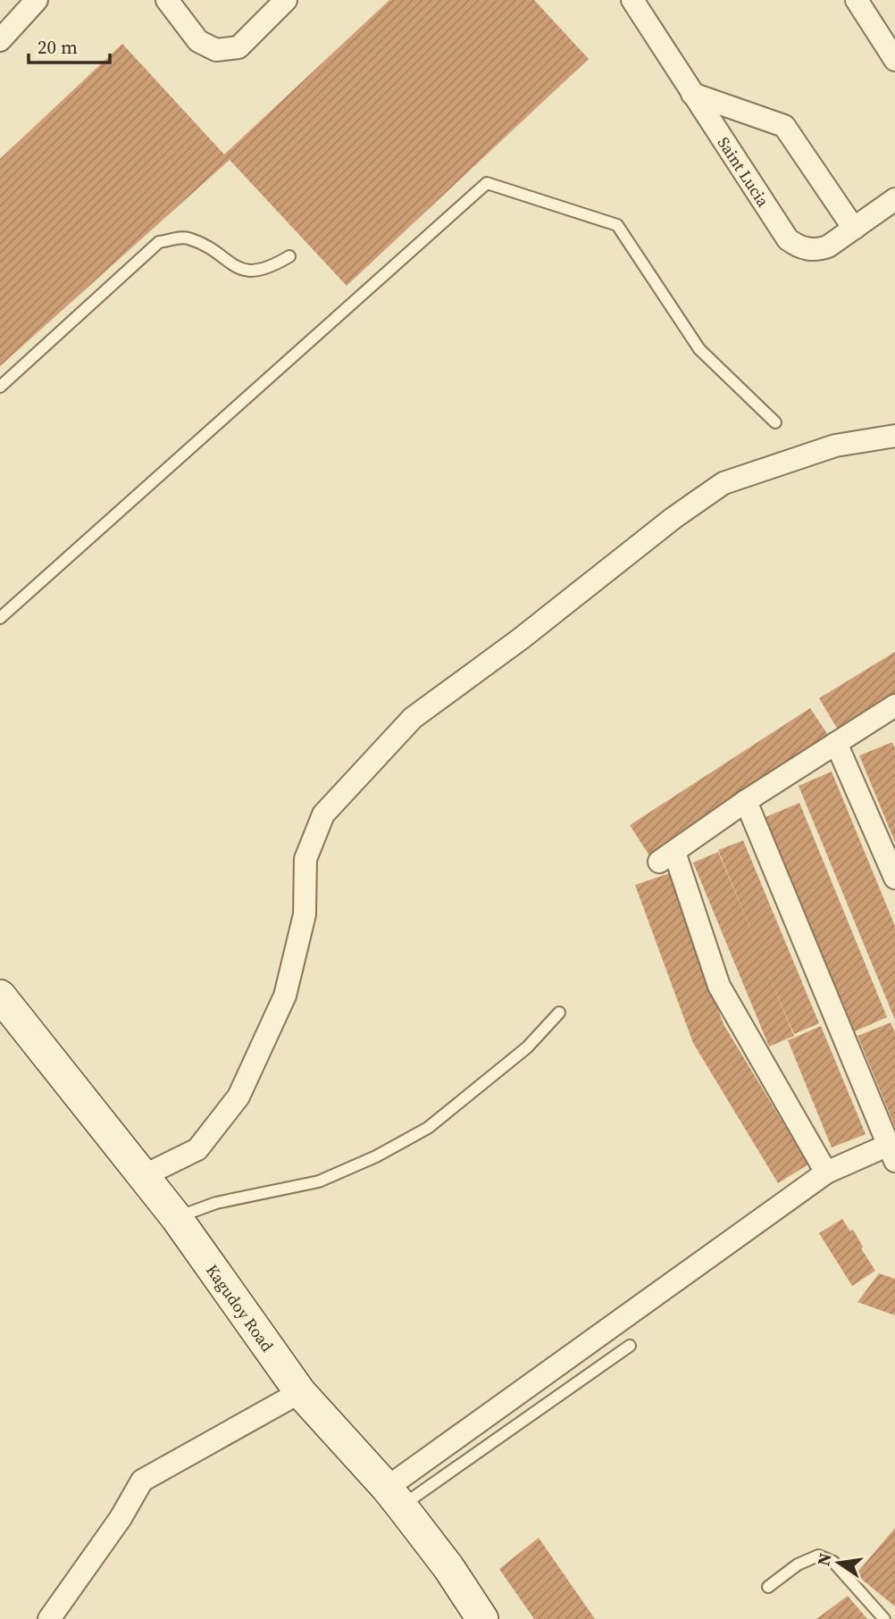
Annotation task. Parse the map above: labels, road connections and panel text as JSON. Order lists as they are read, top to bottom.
{
  "streets": {
    "street": ["Saint Lucia", "Kagudoy Road"]
  },
  "scale_bar": "20 m",
  "north": "left"
}
